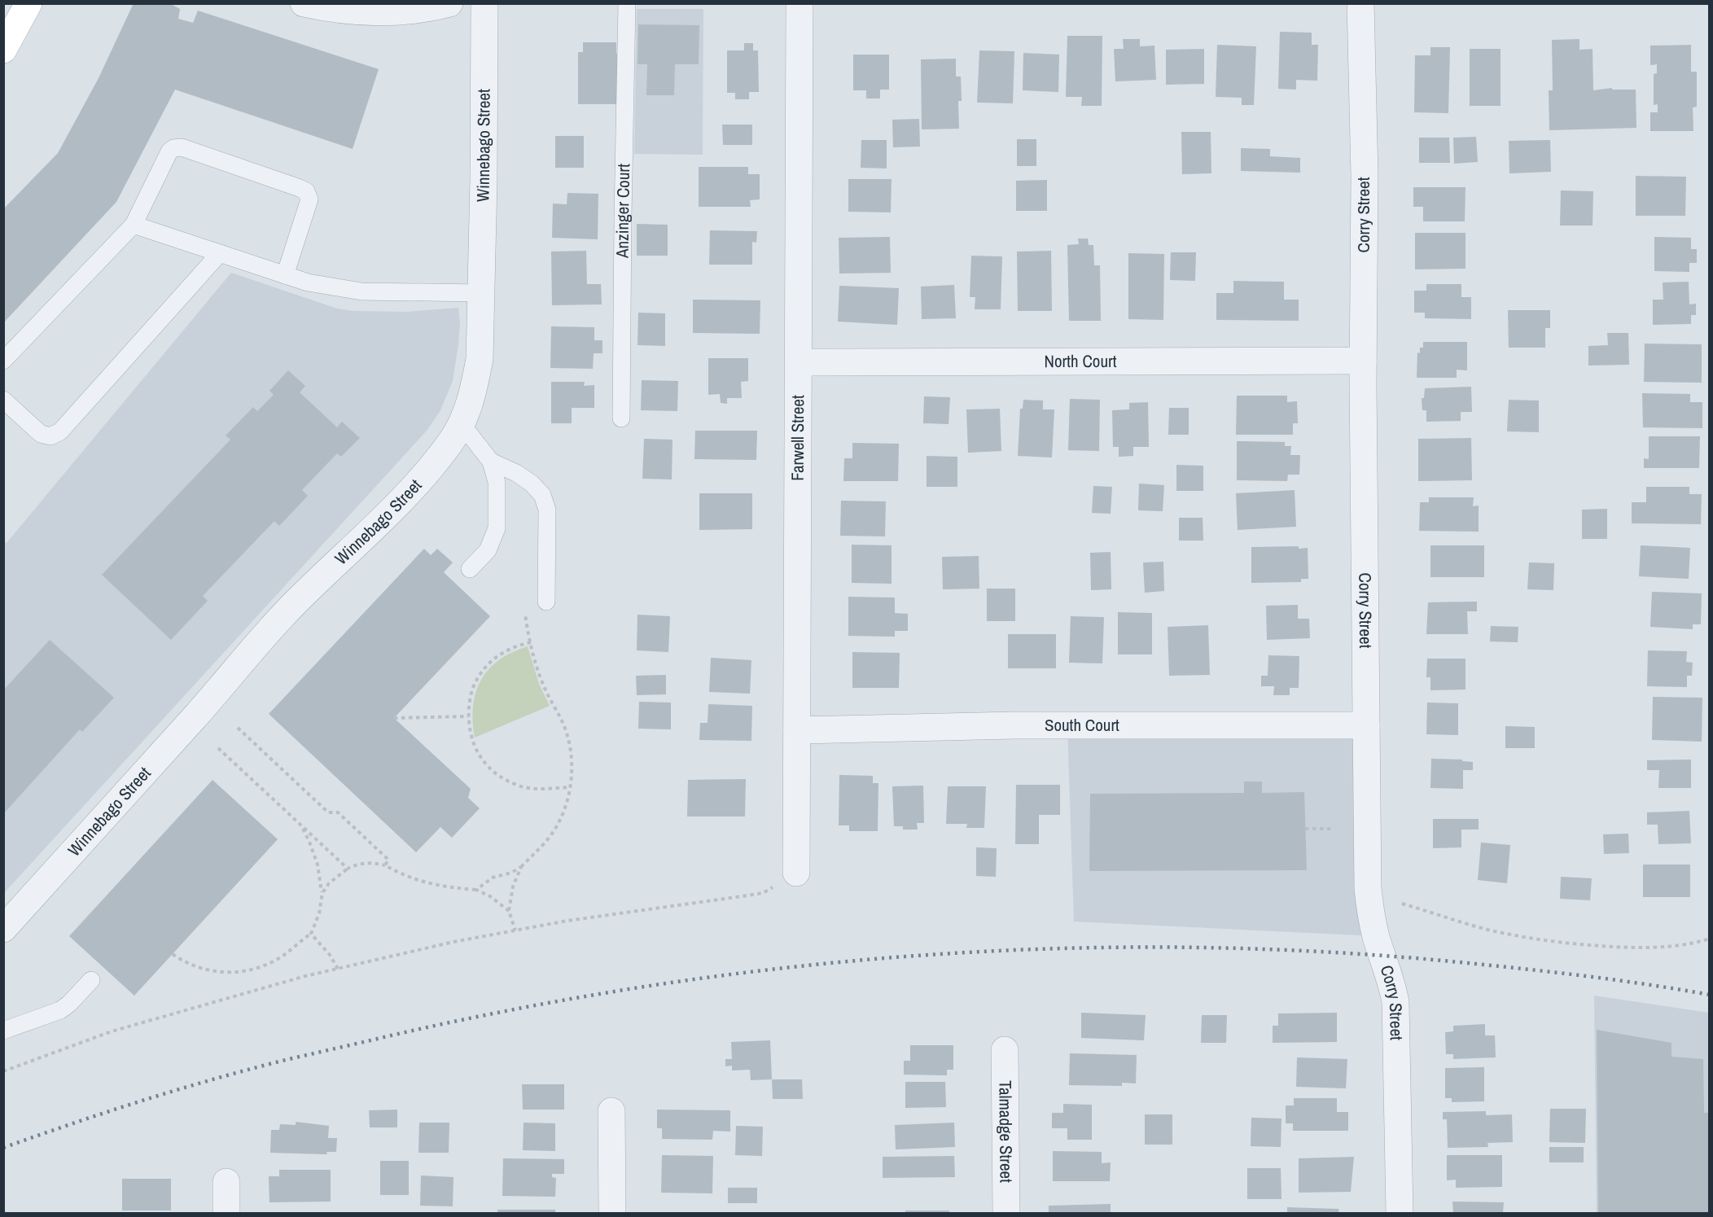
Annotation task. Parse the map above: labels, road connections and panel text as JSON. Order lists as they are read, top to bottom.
{
  "streets": {
    "street": [
      "Winnebago Street",
      "Corry Street",
      "North Court",
      "Farwell Street",
      "South Court",
      "Talmadge Street"
    ],
    "lane": ["Anzinger Court"]
  },
  "crossings": [
    ["Corry Street", "North Court"],
    ["Corry Street", "South Court"],
    ["North Court", "Farwell Street"],
    ["Farwell Street", "South Court"]
  ]
}
